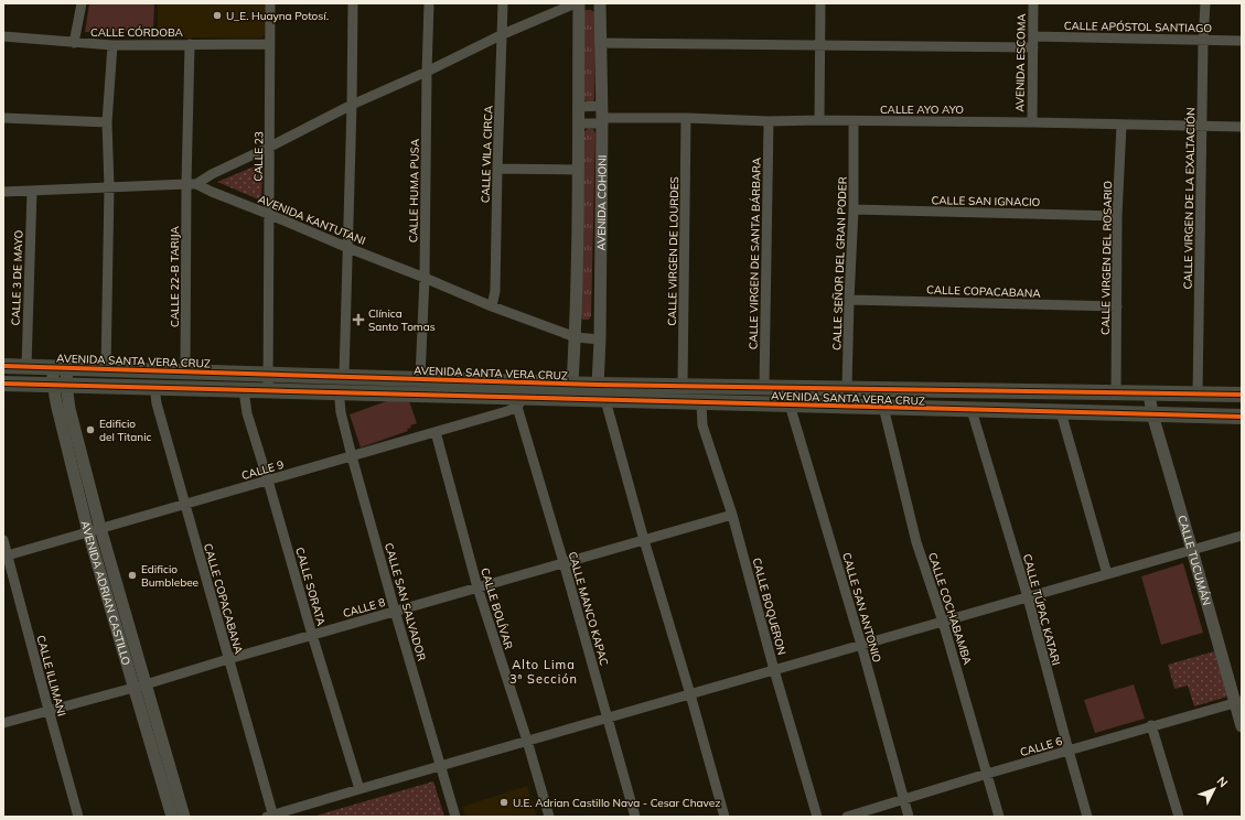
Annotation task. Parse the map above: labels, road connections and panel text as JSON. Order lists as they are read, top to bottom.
{
  "streets": {
    "main road": ["AVENIDA SANTA VERA CRUZ"],
    "street": [
      "CALLE APÓSTOL SANTIAGO",
      "CALLE CÓRDOBA",
      "AVENIDA ESCOMA",
      "CALLE AYO AYO",
      "CALLE VILA CIRCA",
      "CALLE 23",
      "CALLE HUMA PUSA",
      "CALLE VIRGEN DE LA EXALTACIÓN",
      "CALLE SAN IGNACIO",
      "AVENIDA COHONI",
      "AVENIDA KANTUTANI",
      "CALLE VIRGEN DE LOURDES",
      "CALLE VIRGEN DE SANTA BÁRBARA",
      "CALLE VIRGEN DEL ROSARIO",
      "CALLE SEÑOR DEL GRAN PODER",
      "CALLE 22-B TARIJA",
      "CALLE 3 DE MAYO",
      "CALLE COPACABANA",
      "CALLE 9",
      "CALLE TUCUMÁN",
      "CALLE SORATA",
      "AVENIDA ADRIAN CASTILLO",
      "CALLE SAN SALVADOR",
      "CALLE BOQUERON",
      "CALLE 8",
      "CALLE SAN ANTONIO",
      "CALLE BOLÍVAR",
      "CALLE MANCO KAPAC",
      "CALLE COCHABAMBA",
      "CALLE TÚPAC KATARI",
      "CALLE ILLIMANI",
      "CALLE 6"
    ]
  },
  "crossings": [
    ["CALLE APÓSTOL SANTIAGO", "AVENIDA ESCOMA"],
    ["CALLE APÓSTOL SANTIAGO", "CALLE VIRGEN DE LA EXALTACIÓN"],
    ["CALLE CÓRDOBA", "CALLE 23"],
    ["CALLE CÓRDOBA", "CALLE 22-B TARIJA"],
    ["AVENIDA ESCOMA", "CALLE AYO AYO"],
    ["CALLE AYO AYO", "CALLE VIRGEN DE LA EXALTACIÓN"],
    ["CALLE AYO AYO", "AVENIDA COHONI"],
    ["CALLE AYO AYO", "CALLE VIRGEN DE LOURDES"],
    ["CALLE AYO AYO", "CALLE VIRGEN DE SANTA BÁRBARA"],
    ["CALLE AYO AYO", "CALLE VIRGEN DEL ROSARIO"],
    ["CALLE AYO AYO", "CALLE SEÑOR DEL GRAN PODER"],
    ["CALLE VILA CIRCA", "AVENIDA KANTUTANI"],
    ["CALLE 23", "AVENIDA KANTUTANI"],
    ["CALLE 23", "AVENIDA SANTA VERA CRUZ"],
    ["CALLE HUMA PUSA", "AVENIDA KANTUTANI"],
    ["CALLE HUMA PUSA", "AVENIDA SANTA VERA CRUZ"],
    ["CALLE VIRGEN DE LA EXALTACIÓN", "AVENIDA SANTA VERA CRUZ"],
    ["CALLE SAN IGNACIO", "CALLE VIRGEN DEL ROSARIO"],
    ["CALLE SAN IGNACIO", "CALLE SEÑOR DEL GRAN PODER"],
    ["AVENIDA COHONI", "AVENIDA KANTUTANI"],
    ["AVENIDA COHONI", "AVENIDA SANTA VERA CRUZ"],
    ["AVENIDA COHONI", "CALLE 8"],
    ["AVENIDA KANTUTANI", "CALLE 22-B TARIJA"],
    ["AVENIDA KANTUTANI", "CALLE 3 DE MAYO"],
    ["CALLE VIRGEN DE LOURDES", "AVENIDA SANTA VERA CRUZ"],
    ["CALLE VIRGEN DE SANTA BÁRBARA", "AVENIDA SANTA VERA CRUZ"],
    ["CALLE VIRGEN DEL ROSARIO", "CALLE COPACABANA"],
    ["CALLE VIRGEN DEL ROSARIO", "AVENIDA SANTA VERA CRUZ"],
    ["CALLE SEÑOR DEL GRAN PODER", "CALLE COPACABANA"],
    ["CALLE SEÑOR DEL GRAN PODER", "AVENIDA SANTA VERA CRUZ"],
    ["CALLE 22-B TARIJA", "AVENIDA SANTA VERA CRUZ"],
    ["CALLE 3 DE MAYO", "AVENIDA SANTA VERA CRUZ"],
    ["CALLE COPACABANA", "AVENIDA SANTA VERA CRUZ"],
    ["CALLE COPACABANA", "CALLE 9"],
    ["CALLE COPACABANA", "CALLE 8"],
    ["AVENIDA SANTA VERA CRUZ", "CALLE 9"],
    ["AVENIDA SANTA VERA CRUZ", "CALLE TUCUMÁN"],
    ["AVENIDA SANTA VERA CRUZ", "CALLE SORATA"],
    ["AVENIDA SANTA VERA CRUZ", "AVENIDA ADRIAN CASTILLO"],
    ["AVENIDA SANTA VERA CRUZ", "CALLE SAN SALVADOR"],
    ["AVENIDA SANTA VERA CRUZ", "CALLE BOQUERON"],
    ["AVENIDA SANTA VERA CRUZ", "CALLE SAN ANTONIO"],
    ["AVENIDA SANTA VERA CRUZ", "CALLE MANCO KAPAC"],
    ["AVENIDA SANTA VERA CRUZ", "CALLE COCHABAMBA"],
    ["AVENIDA SANTA VERA CRUZ", "CALLE TÚPAC KATARI"],
    ["CALLE 9", "CALLE SORATA"],
    ["CALLE 9", "AVENIDA ADRIAN CASTILLO"],
    ["CALLE 9", "CALLE SAN SALVADOR"],
    ["CALLE 9", "CALLE BOLÍVAR"],
    ["CALLE 9", "CALLE MANCO KAPAC"],
    ["CALLE 9", "CALLE ILLIMANI"],
    ["CALLE TUCUMÁN", "CALLE 6"],
    ["CALLE SORATA", "CALLE 8"],
    ["AVENIDA ADRIAN CASTILLO", "CALLE 8"],
    ["CALLE SAN SALVADOR", "CALLE 8"],
    ["CALLE BOQUERON", "CALLE 8"],
    ["CALLE 8", "CALLE BOLÍVAR"],
    ["CALLE 8", "CALLE MANCO KAPAC"],
    ["CALLE 8", "CALLE ILLIMANI"],
    ["CALLE SAN ANTONIO", "CALLE 6"],
    ["CALLE COCHABAMBA", "CALLE 6"],
    ["CALLE TÚPAC KATARI", "CALLE 6"]
  ],
  "districts": ["Alto Lima 3ª Sección"],
  "places": {
    "other": [
      "U_E. Huayna Potosí.",
      "Edificio del Titanic",
      "Edificio Bumblebee",
      "U.E. Adrian Castillo Nava - Cesar Chavez"
    ],
    "health": ["Clínica Santo Tomas"]
  },
  "north": "top right"
}
